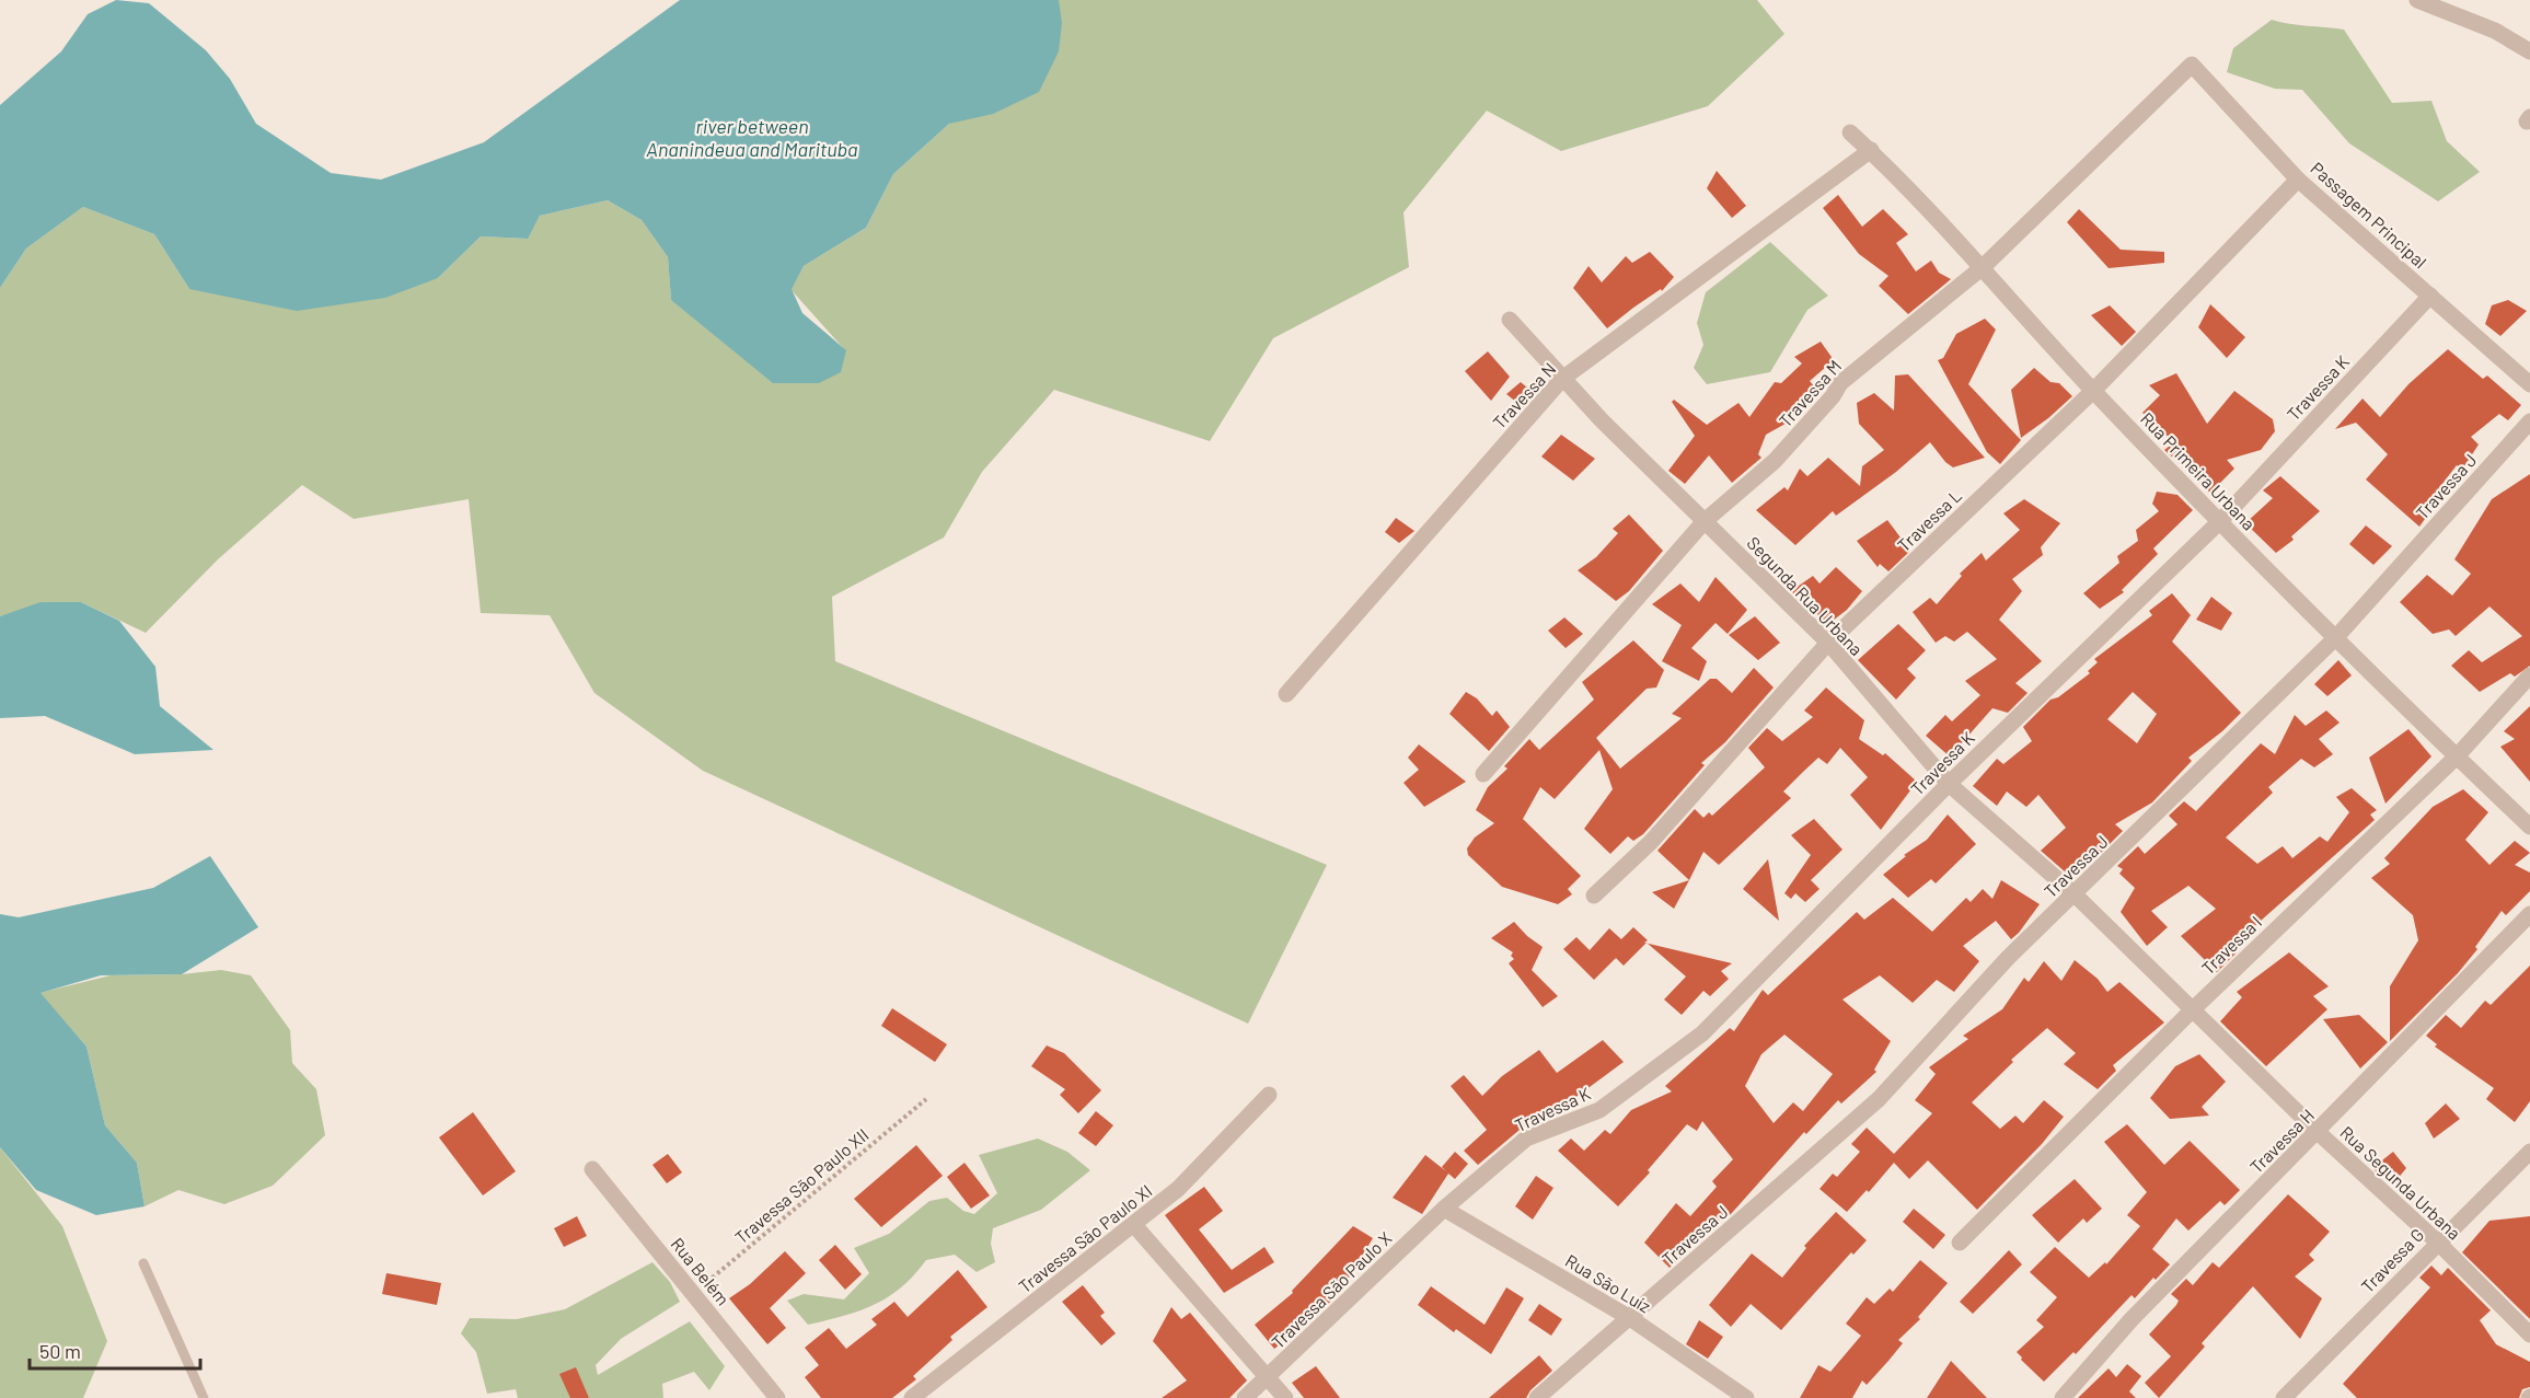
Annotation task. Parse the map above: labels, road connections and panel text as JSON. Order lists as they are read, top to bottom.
{
  "streets": {
    "street": [
      "Passagem Principal",
      "Travessa K",
      "Travessa M",
      "Travessa N",
      "Rua Primeira Urbana",
      "Travessa J",
      "Travessa L",
      "Segunda Rua Urbana",
      "Travessa I",
      "Travessa H",
      "Rua Segunda Urbana",
      "Travessa São Paulo XI",
      "Travessa G",
      "Rua Belém",
      "Rua São Luíz",
      "Travessa São Paulo X"
    ],
    "path": ["Travessa São Paulo XII"]
  },
  "crossings": [
    ["Passagem Principal", "Travessa K"],
    ["Passagem Principal", "Travessa M"],
    ["Passagem Principal", "Travessa L"],
    ["Travessa K", "Rua Primeira Urbana"],
    ["Travessa K", "Segunda Rua Urbana"],
    ["Travessa K", "Rua São Luíz"],
    ["Travessa K", "Travessa São Paulo X"],
    ["Travessa M", "Rua Primeira Urbana"],
    ["Travessa M", "Segunda Rua Urbana"],
    ["Travessa N", "Rua Primeira Urbana"],
    ["Travessa N", "Segunda Rua Urbana"],
    ["Rua Primeira Urbana", "Travessa J"],
    ["Rua Primeira Urbana", "Travessa L"],
    ["Rua Primeira Urbana", "Travessa I"],
    ["Travessa J", "Segunda Rua Urbana"],
    ["Travessa J", "Rua Segunda Urbana"],
    ["Travessa J", "Rua São Luíz"],
    ["Travessa L", "Segunda Rua Urbana"],
    ["Segunda Rua Urbana", "Rua Segunda Urbana"],
    ["Travessa I", "Rua Segunda Urbana"],
    ["Travessa H", "Rua Segunda Urbana"],
    ["Rua Segunda Urbana", "Travessa G"],
    ["Travessa São Paulo XII", "Rua Belém"],
    ["Rua São Luíz", "Travessa São Paulo X"]
  ],
  "water": ["river between Ananindeua and Marituba"],
  "scale_bar": "50 m"
}
